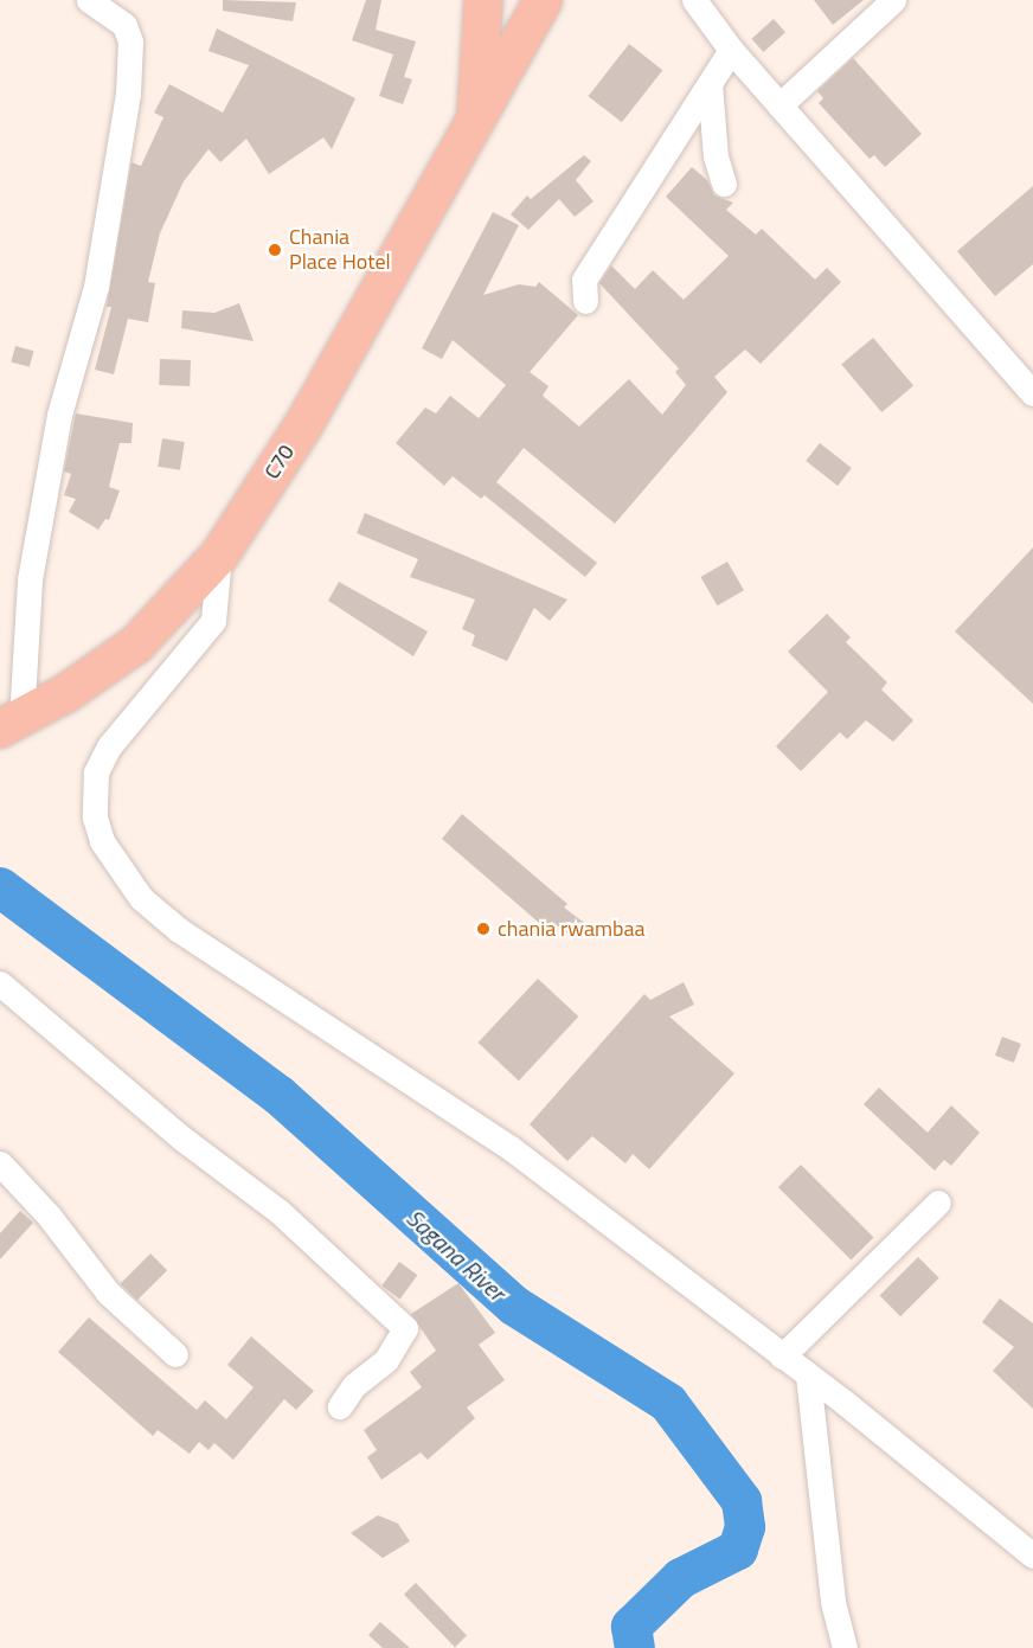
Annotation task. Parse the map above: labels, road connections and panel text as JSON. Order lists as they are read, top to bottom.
{
  "streets": {
    "highway": ["C70"]
  },
  "water": ["Sagana River"],
  "places": ["Chania Place Hotel", "chania rwambaa"]
}
